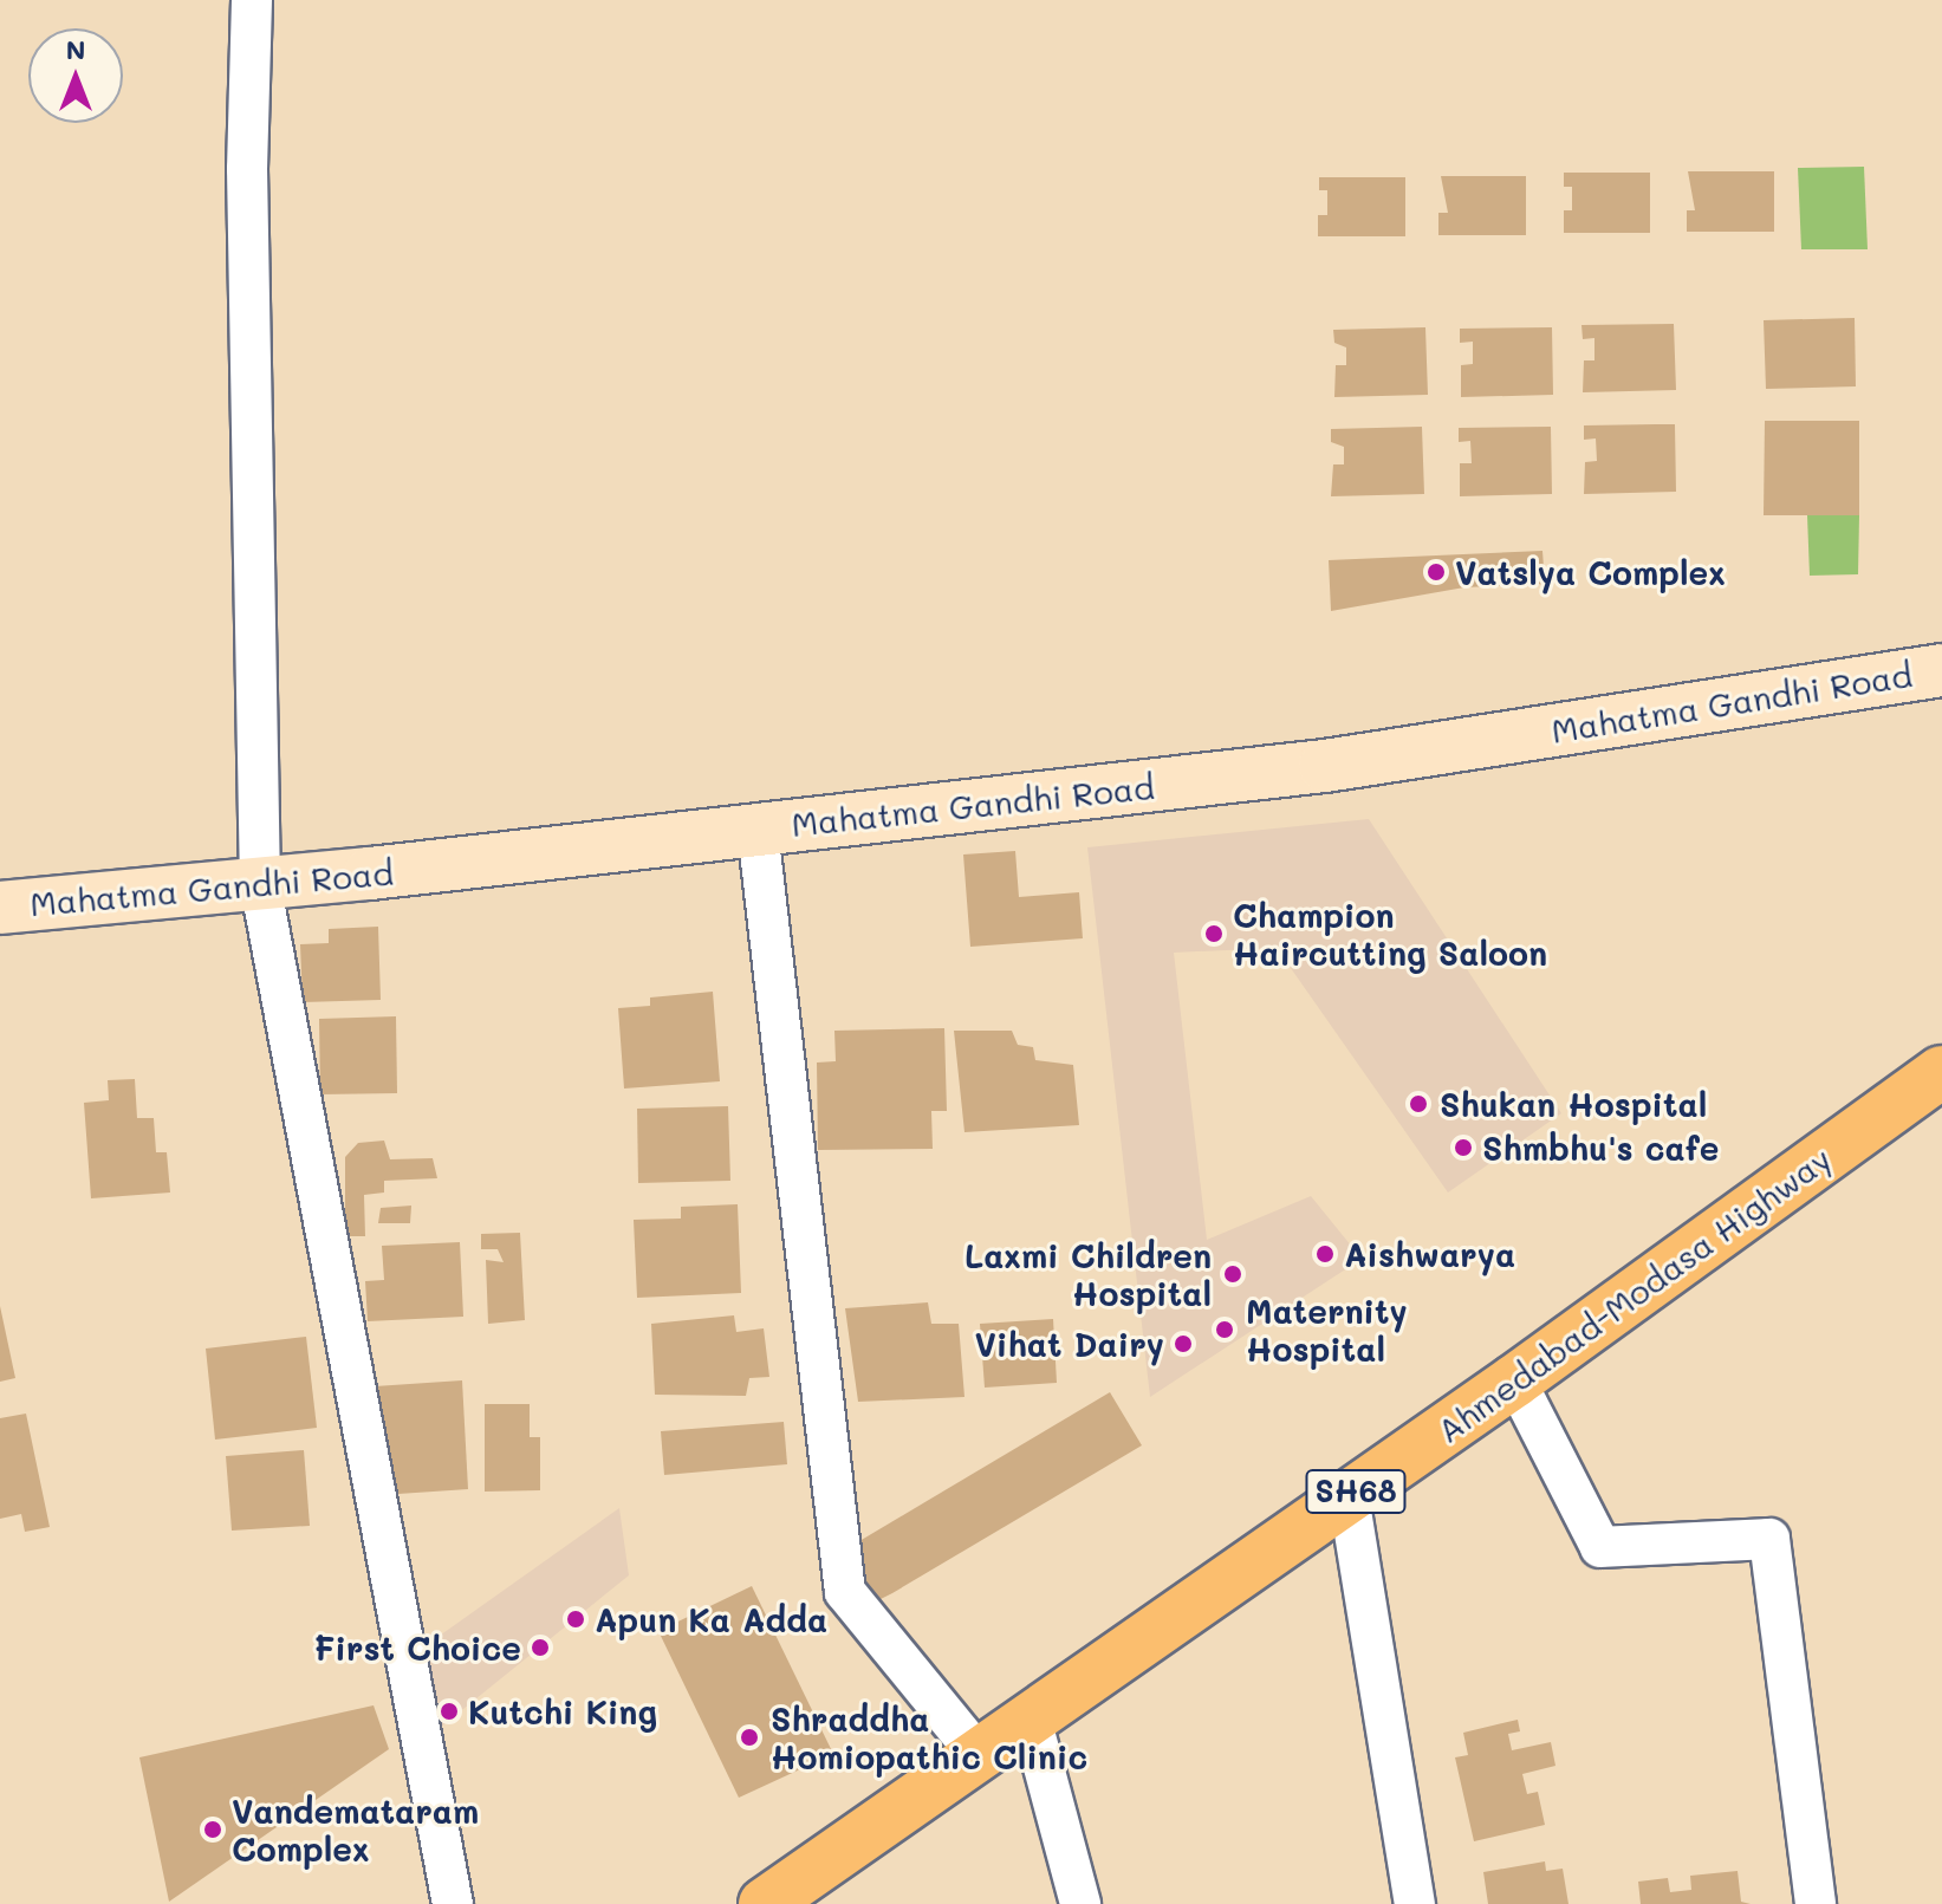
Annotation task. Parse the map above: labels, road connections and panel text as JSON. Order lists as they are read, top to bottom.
{
  "streets": {
    "main road": ["Ahmedabad-Modasa Highway", "SH68"],
    "street": ["Mahatma Gandhi Road"]
  },
  "places": [
    "Vatslya Complex",
    "Champion Haircutting Saloon",
    "Shukan Hospital",
    "Shmbhu's cafe",
    "Aishwarya",
    "Laxmi Children Hospital",
    "Maternity Hospital",
    "Vihat Dairy",
    "Apun Ka Adda",
    "First Choice",
    "Kutchi King",
    "Shraddha Homiopathic Clinic",
    "Vandemataram Complex"
  ],
  "north": "top"
}
